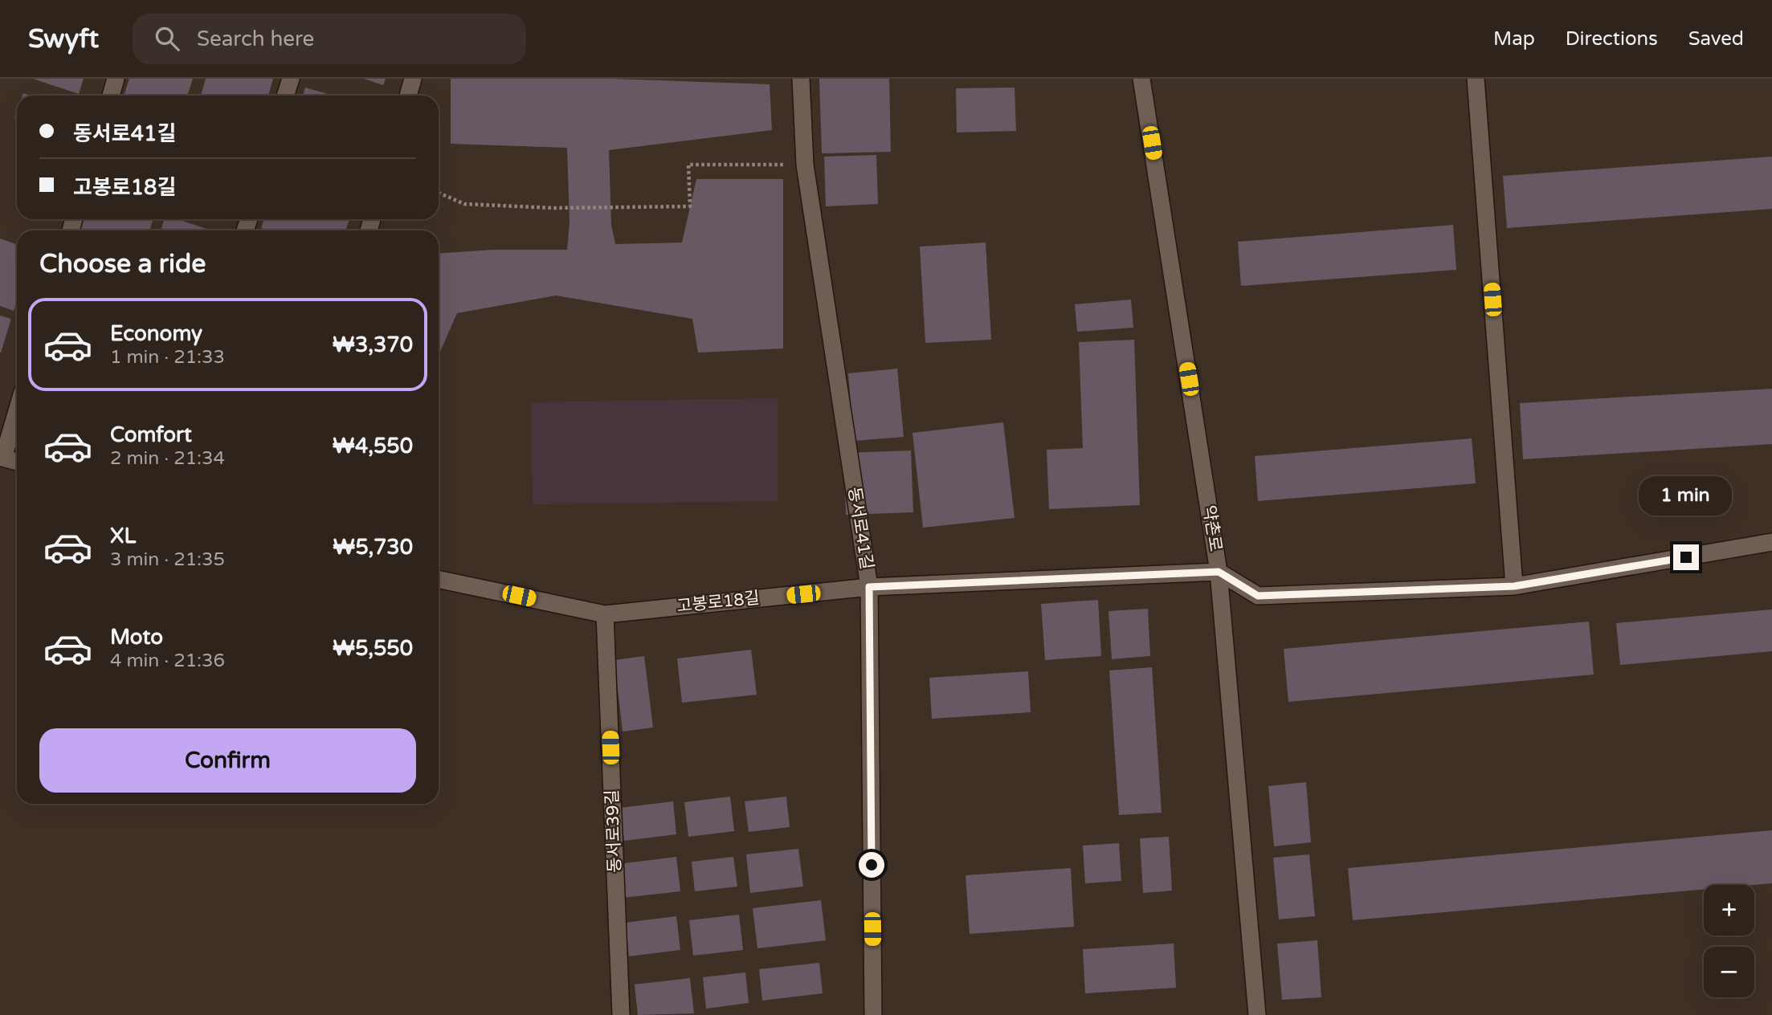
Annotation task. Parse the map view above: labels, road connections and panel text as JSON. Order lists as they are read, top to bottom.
{
  "streets": {
    "street": [
      "동서로41길",
      "약촌로",
      "고봉로18길",
      "동서로39길"
    ]
  },
  "crossings": [
    ["동서로41길", "고봉로18길"],
    ["약촌로", "고봉로18길"],
    ["고봉로18길", "동서로39길"]
  ],
  "page": {
    "header": "Swyft",
    "search": "Search here",
    "nav": ["Map", "Directions", "Saved"],
    "banner": ["동서로41길", "고봉로18길"],
    "heading": "Choose a ride",
    "list": [
      {
        "name": "Economy",
        "note": "1 min · 21:33",
        "value": "₩3,370"
      },
      {
        "name": "Comfort",
        "note": "2 min · 21:34",
        "value": "₩4,550"
      },
      {
        "name": "XL",
        "note": "3 min · 21:35",
        "value": "₩5,730"
      },
      {
        "name": "Moto",
        "note": "4 min · 21:36",
        "value": "₩5,550"
      }
    ],
    "bubble": "1 min",
    "buttons": "Confirm",
    "map_buttons": ["+", "−"]
  }
}
